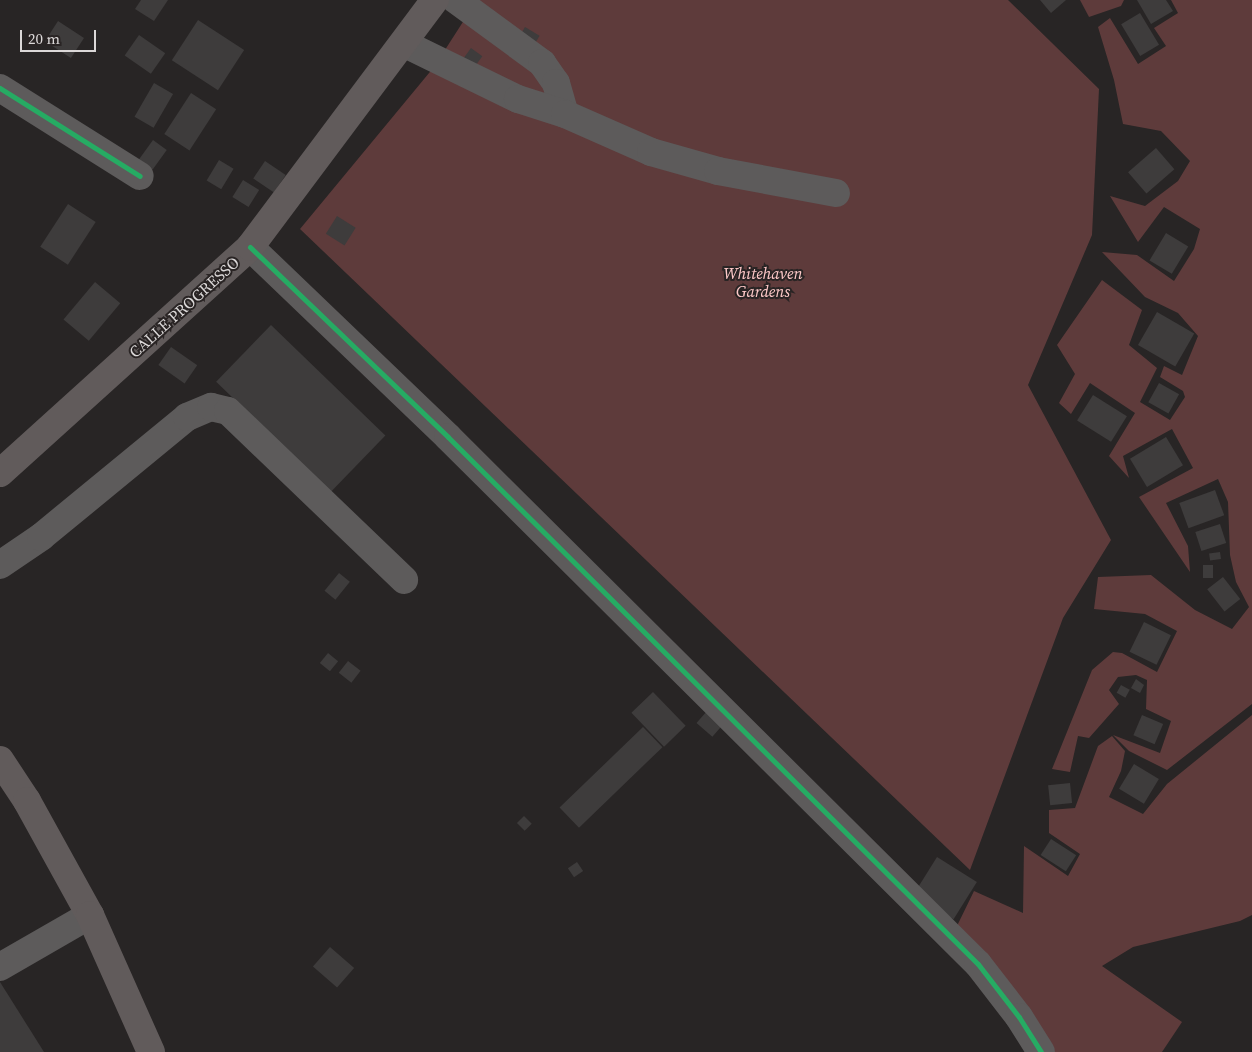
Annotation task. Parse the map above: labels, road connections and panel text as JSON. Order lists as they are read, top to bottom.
{
  "streets": {
    "main road": ["CALLE PROGRESSO"]
  },
  "parks": ["Whitehaven Gardens"],
  "scale_bar": "20 m"
}
